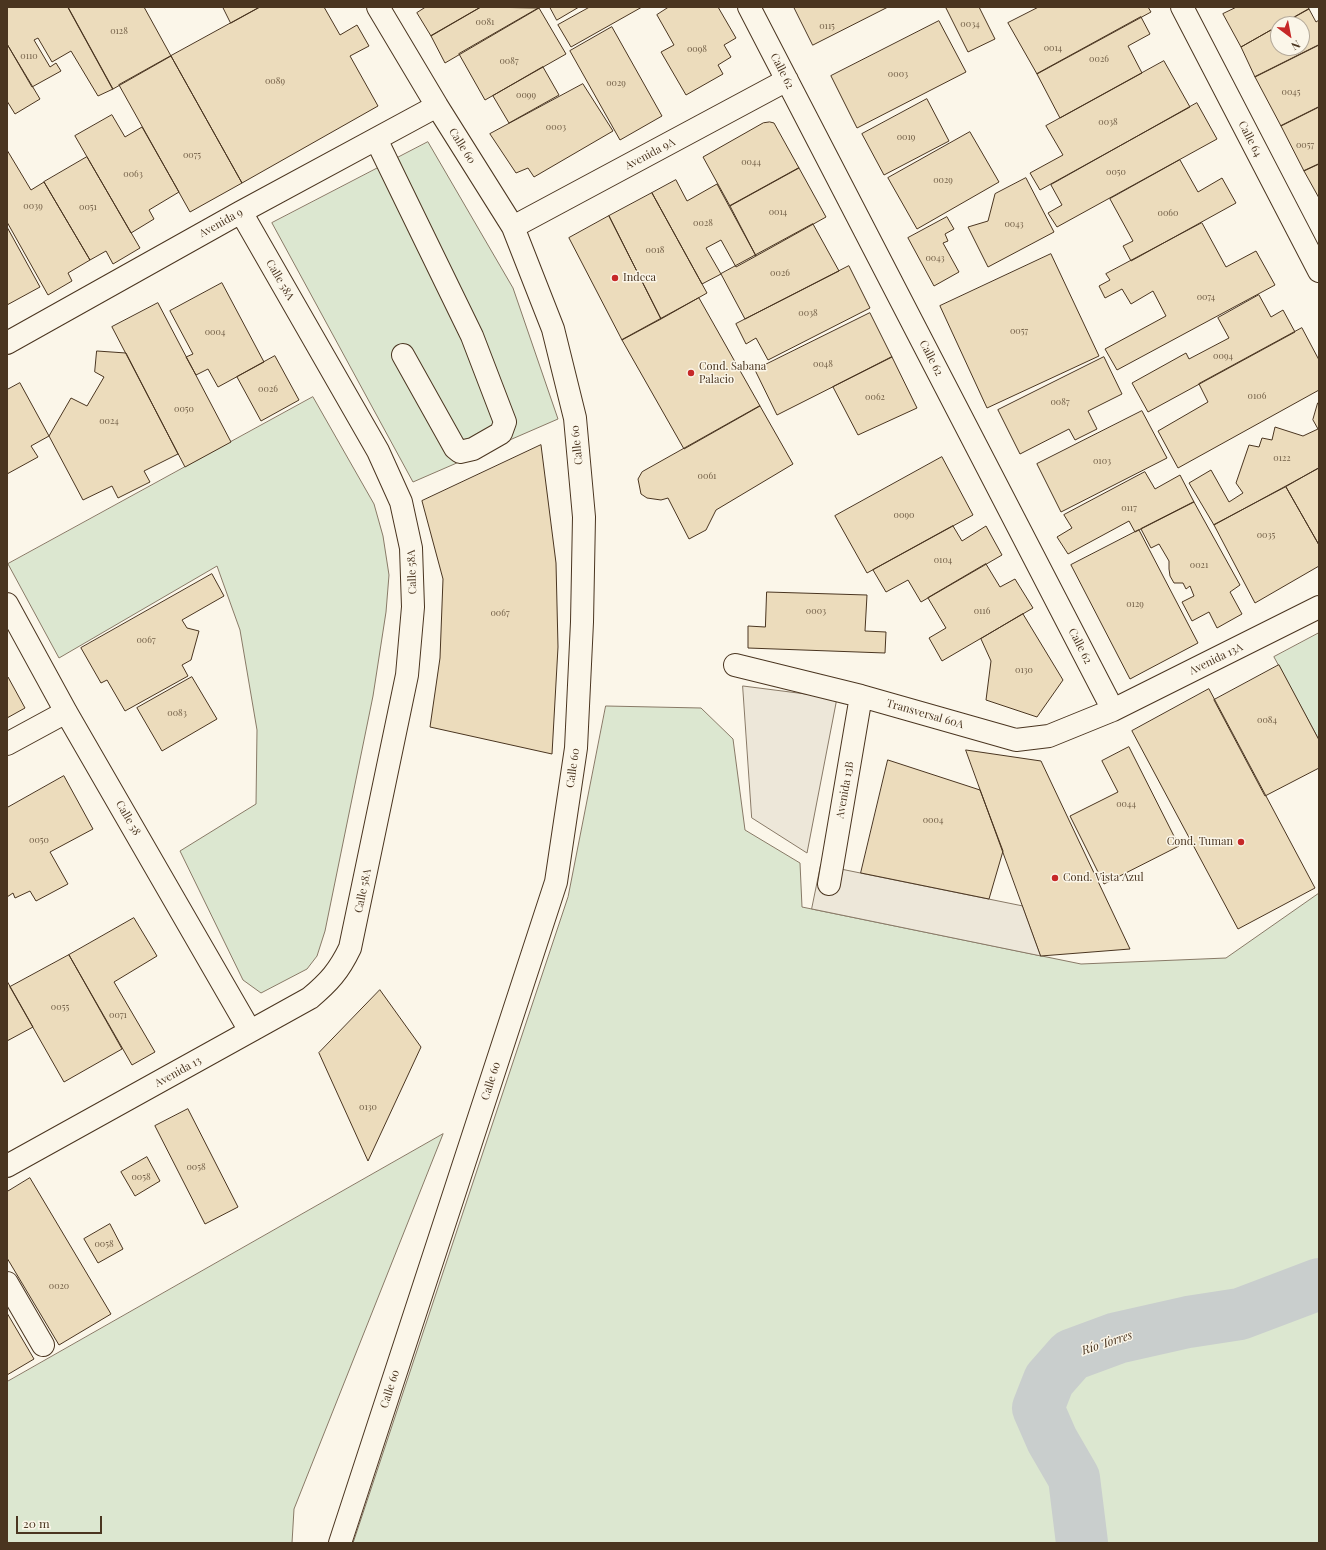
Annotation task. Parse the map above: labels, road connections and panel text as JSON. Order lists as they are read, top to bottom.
{
  "streets": {
    "street": [
      "Calle 62",
      "Calle 64",
      "Calle 60",
      "Avenida 9A",
      "Avenida 9",
      "Calle 58A",
      "Avenida 13A",
      "Transversal 60A",
      "Avenida 13B",
      "Calle 58",
      "Avenida 13"
    ]
  },
  "crossings": [
    ["Calle 62", "Avenida 9A"],
    ["Calle 62", "Avenida 13A"],
    ["Calle 62", "Transversal 60A"],
    ["Calle 60", "Avenida 9A"],
    ["Calle 60", "Avenida 9"],
    ["Avenida 9", "Calle 58A"],
    ["Calle 58A", "Avenida 13"],
    ["Avenida 13A", "Transversal 60A"],
    ["Transversal 60A", "Avenida 13B"],
    ["Calle 58", "Avenida 13"]
  ],
  "water": ["Río Torres"],
  "places": [
    "Indeca",
    "Cond. Sabana Palacio",
    "Cond. Tuman",
    "Cond. Vista Azul"
  ],
  "house_numbers": [
    "0081",
    "0034",
    "0115",
    "0128",
    "0014",
    "0098",
    "0110",
    "0026",
    "0087",
    "0003",
    "0089",
    "0029",
    "0045",
    "0099",
    "0038",
    "0003",
    "0019",
    "0057",
    "0075",
    "0044",
    "0050",
    "0063",
    "0029",
    "0039",
    "0051",
    "0014",
    "0060",
    "0028",
    "0043",
    "0018",
    "0043",
    "0026",
    "0074",
    "0038",
    "0057",
    "0004",
    "0094",
    "0048",
    "0026",
    "0106",
    "0062",
    "0087",
    "0050",
    "0024",
    "0122",
    "0103",
    "0061",
    "0117",
    "0090",
    "0035",
    "0104",
    "0021",
    "0129",
    "0003",
    "0116",
    "0067",
    "0067",
    "0130",
    "0083",
    "0084",
    "0044",
    "0004",
    "0050",
    "0055",
    "0071",
    "0130",
    "0058",
    "0058",
    "0058",
    "0020"
  ],
  "scale_bar": "20 m",
  "north": "bottom right"
}
